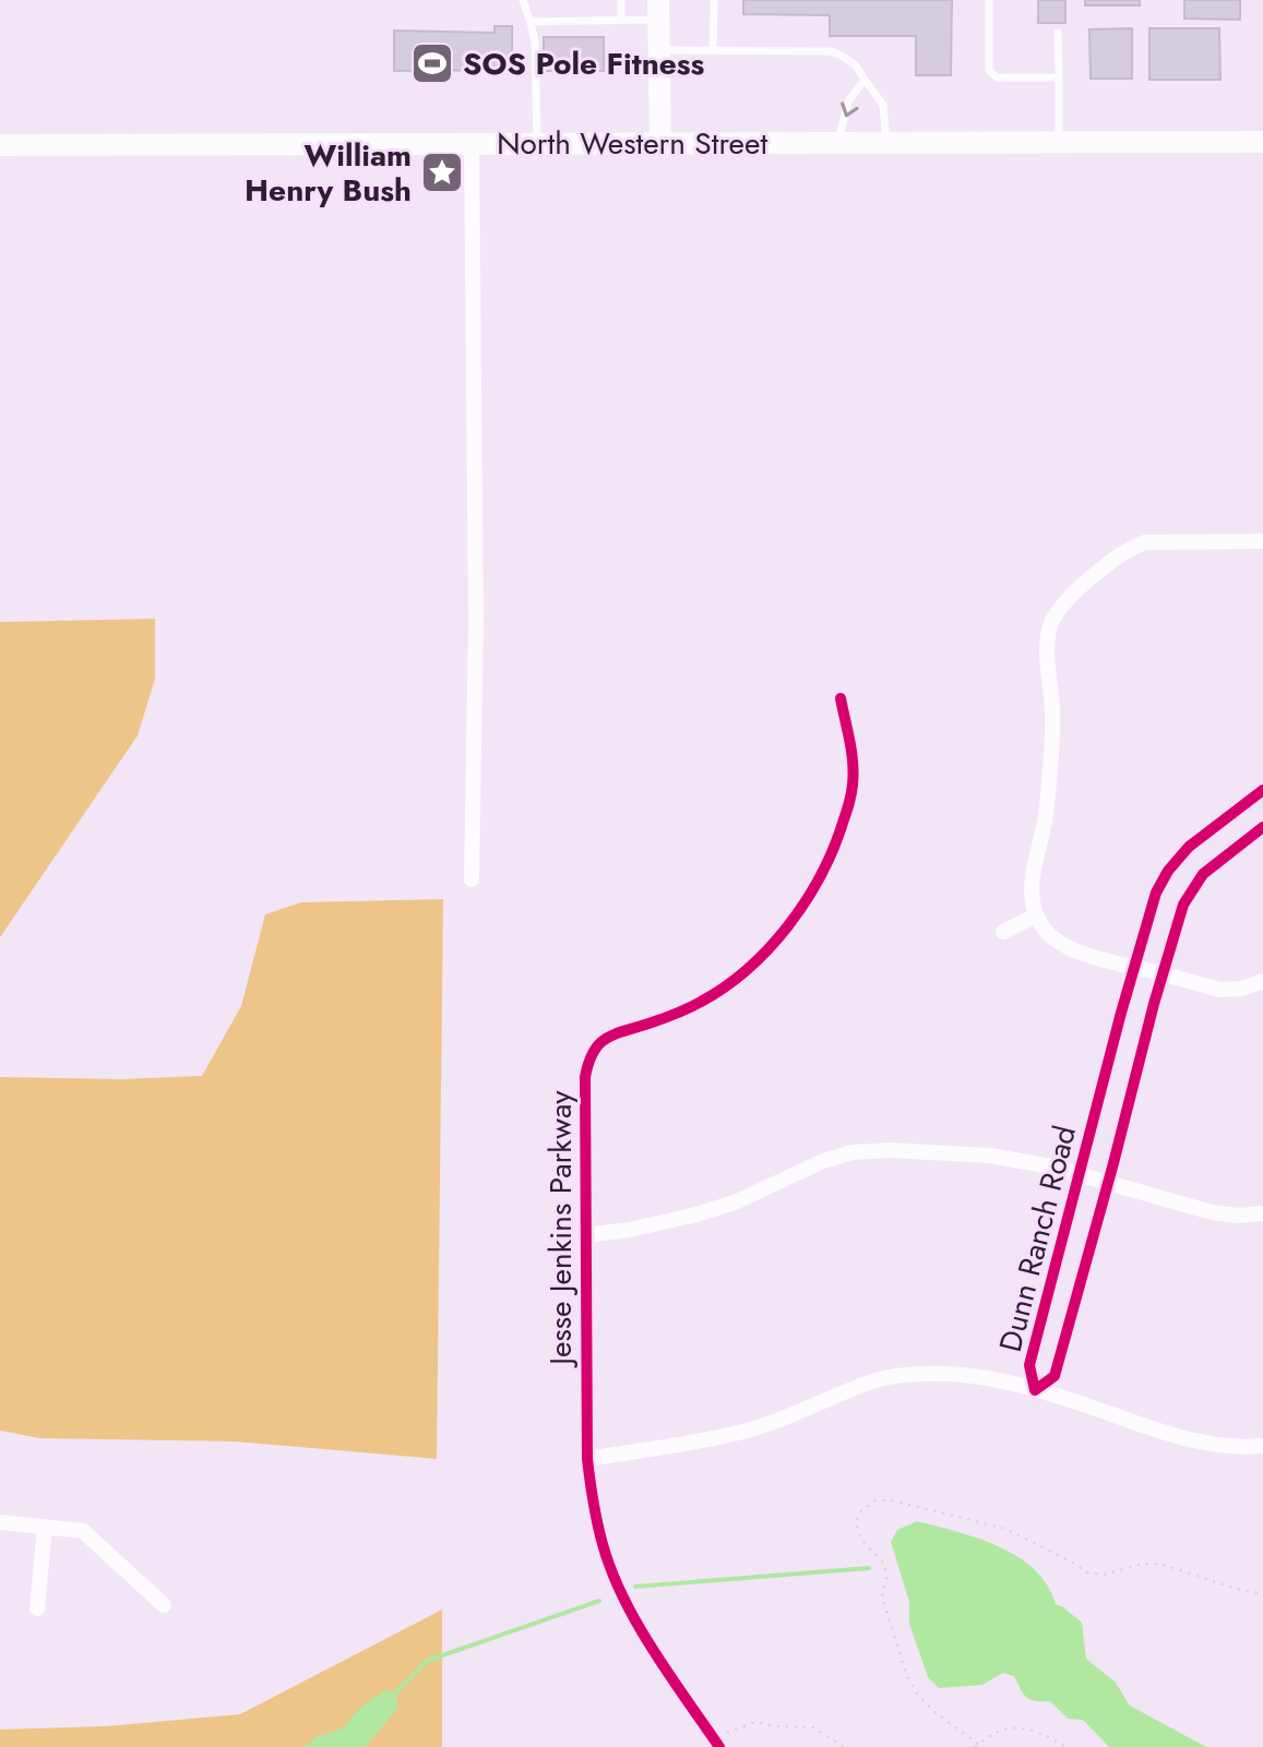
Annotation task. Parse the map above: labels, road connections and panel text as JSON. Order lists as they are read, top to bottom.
{
  "streets": {
    "main road": ["North Western Street"],
    "street": ["Jesse Jenkins Parkway", "Dunn Ranch Road"]
  },
  "places": {
    "sports": ["SOS Pole Fitness"],
    "place": ["William Henry Bush"]
  }
}
